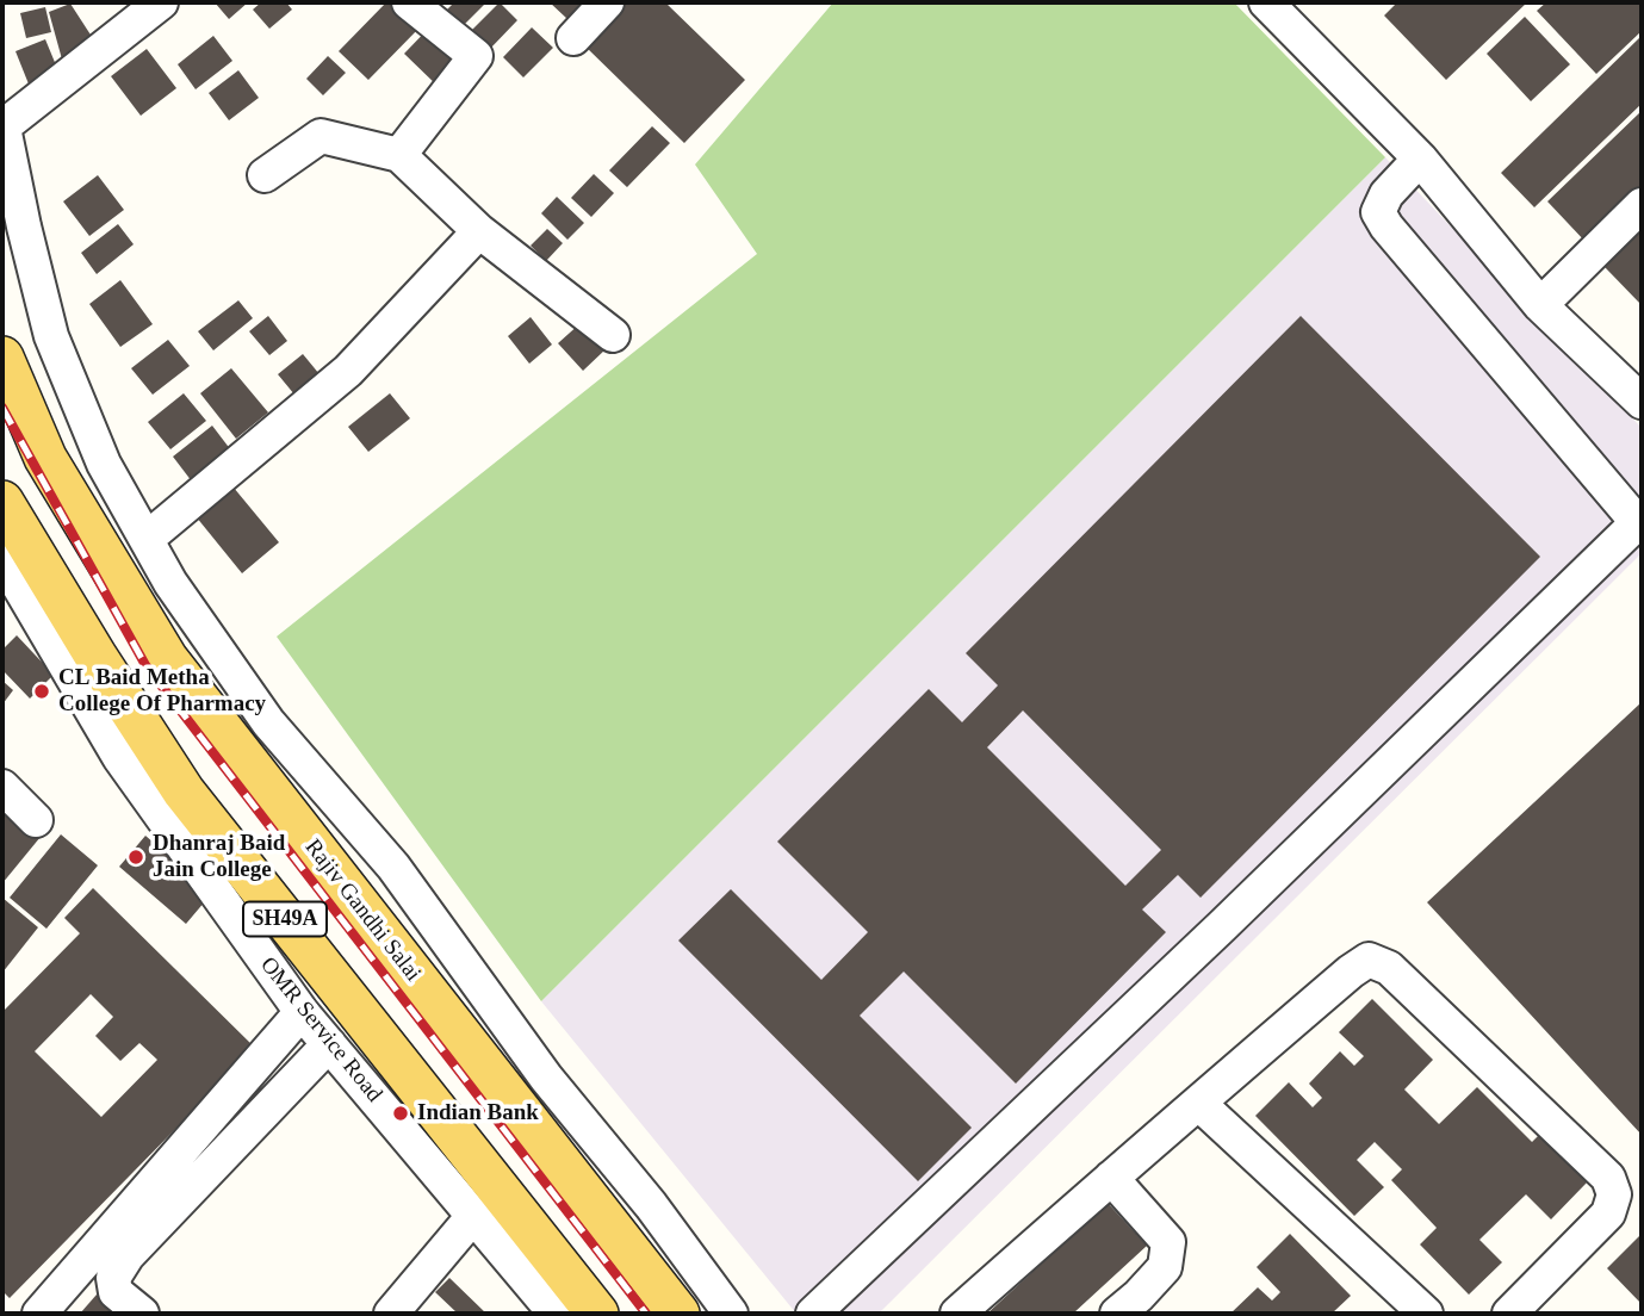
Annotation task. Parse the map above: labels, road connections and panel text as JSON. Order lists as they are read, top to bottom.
{
  "streets": {
    "main road": ["Rajiv Gandhi Salai", "SH49A"],
    "street": ["OMR Service Road"]
  },
  "places": ["CL Baid Metha College Of Pharmacy", "Dhanraj Baid Jain College", "Indian Bank"]
}
